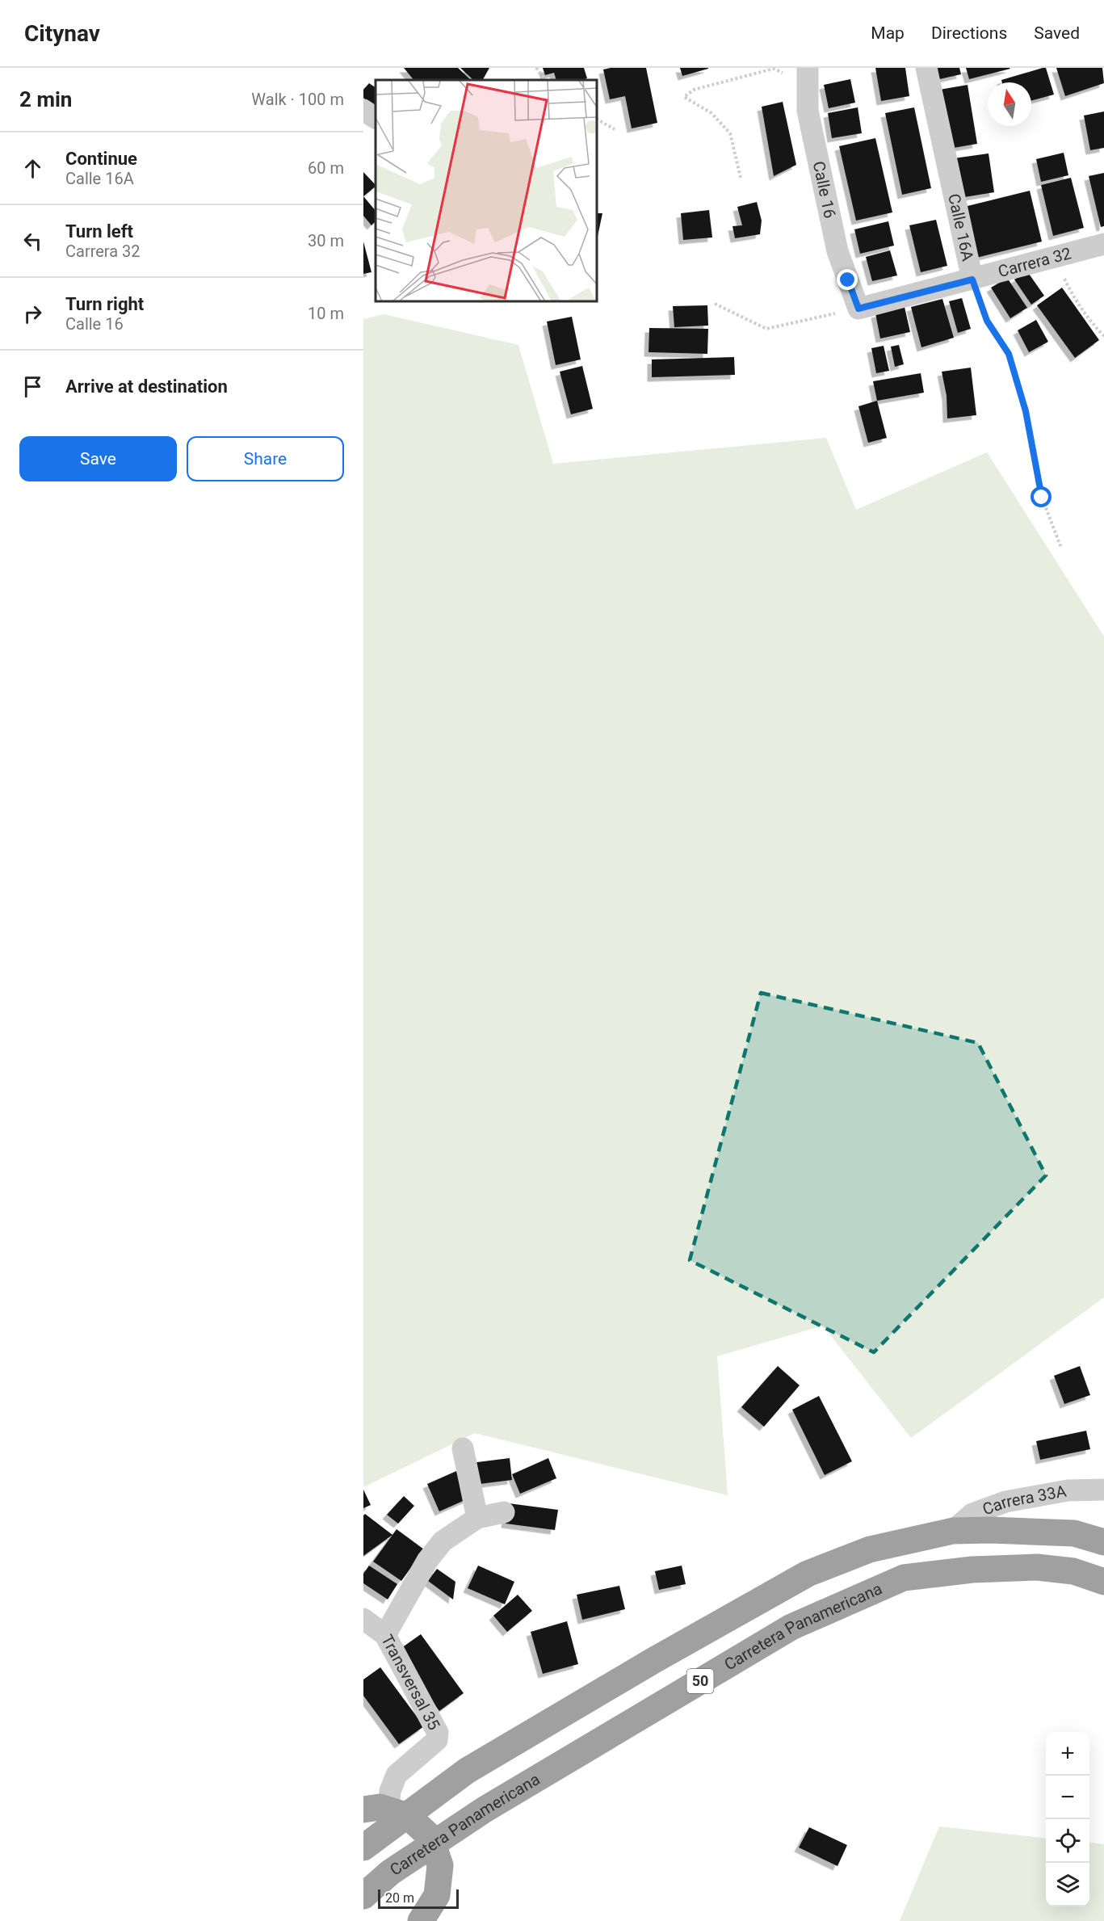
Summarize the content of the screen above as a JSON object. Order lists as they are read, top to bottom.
{
  "streets": {
    "highway": ["Carretera Panamericana", "50"],
    "street": [
      "Calle 16",
      "Calle 16A",
      "Carrera 32",
      "Carrera 33A",
      "Transversal 35"
    ]
  },
  "crossings": [
    ["Calle 16", "Carrera 32"],
    ["Calle 16A", "Carrera 32"],
    ["Carrera 33A", "50"],
    ["50", "Transversal 35"]
  ],
  "scale_bar": "20 m",
  "north": "top",
  "page": {
    "header": "Citynav",
    "nav": ["Map", "Directions", "Saved"],
    "heading": ["2 min", "Walk · 100 m"],
    "list": [
      ["Continue", "Calle 16A", "60 m"],
      ["Turn left", "Carrera 32", "30 m"],
      ["Turn right", "Calle 16", "10 m"],
      "Arrive at destination"
    ],
    "buttons": ["Save", "Share"],
    "map_buttons": ["+", "−"],
    "scale": "20 m"
  }
}
